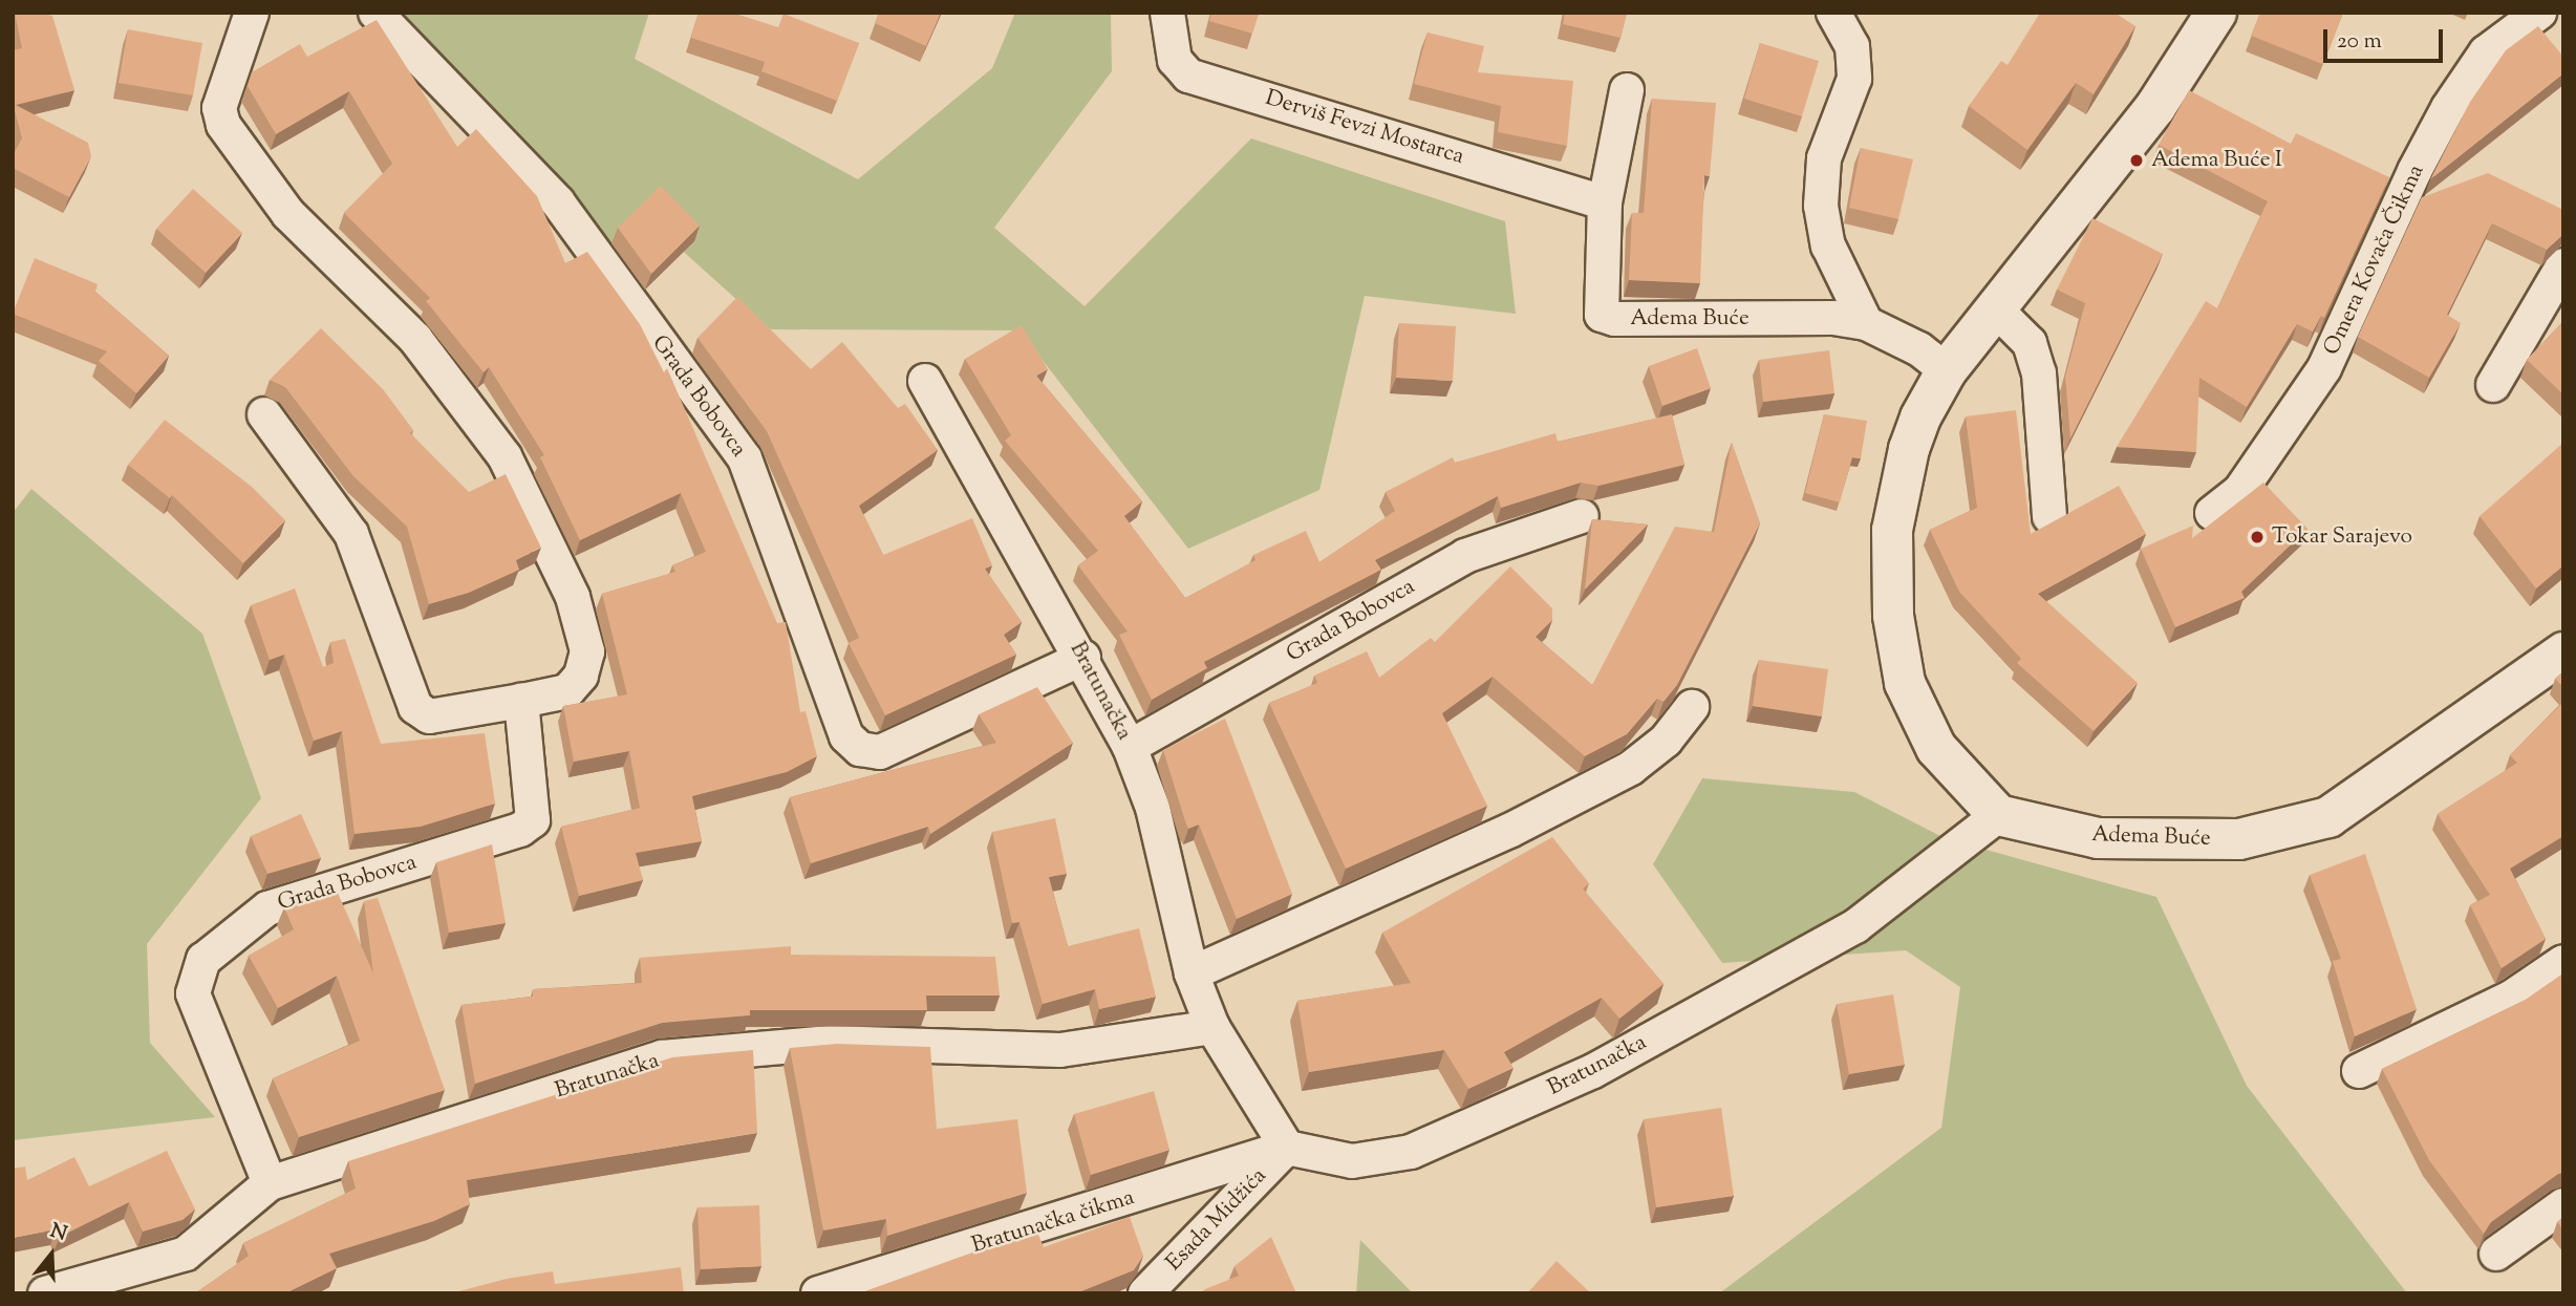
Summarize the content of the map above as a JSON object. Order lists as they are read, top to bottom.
{
  "streets": {
    "street": [
      "Derviš Fevzi Mostarca",
      "Omera Kovača Čikma",
      "Adema Buće",
      "Grada Bobovca",
      "Bratunačka",
      "Esada Midžića",
      "Bratunačka čikma"
    ]
  },
  "crossings": [
    ["Derviš Fevzi Mostarca", "Adema Buće"],
    ["Adema Buće", "Bratunačka"],
    ["Grada Bobovca", "Bratunačka"],
    ["Bratunačka", "Esada Midžića"],
    ["Bratunačka", "Bratunačka čikma"],
    ["Esada Midžića", "Bratunačka čikma"]
  ],
  "places": ["Adema Buće I", "Tokar Sarajevo"],
  "scale_bar": "20 m",
  "north": "top"
}
